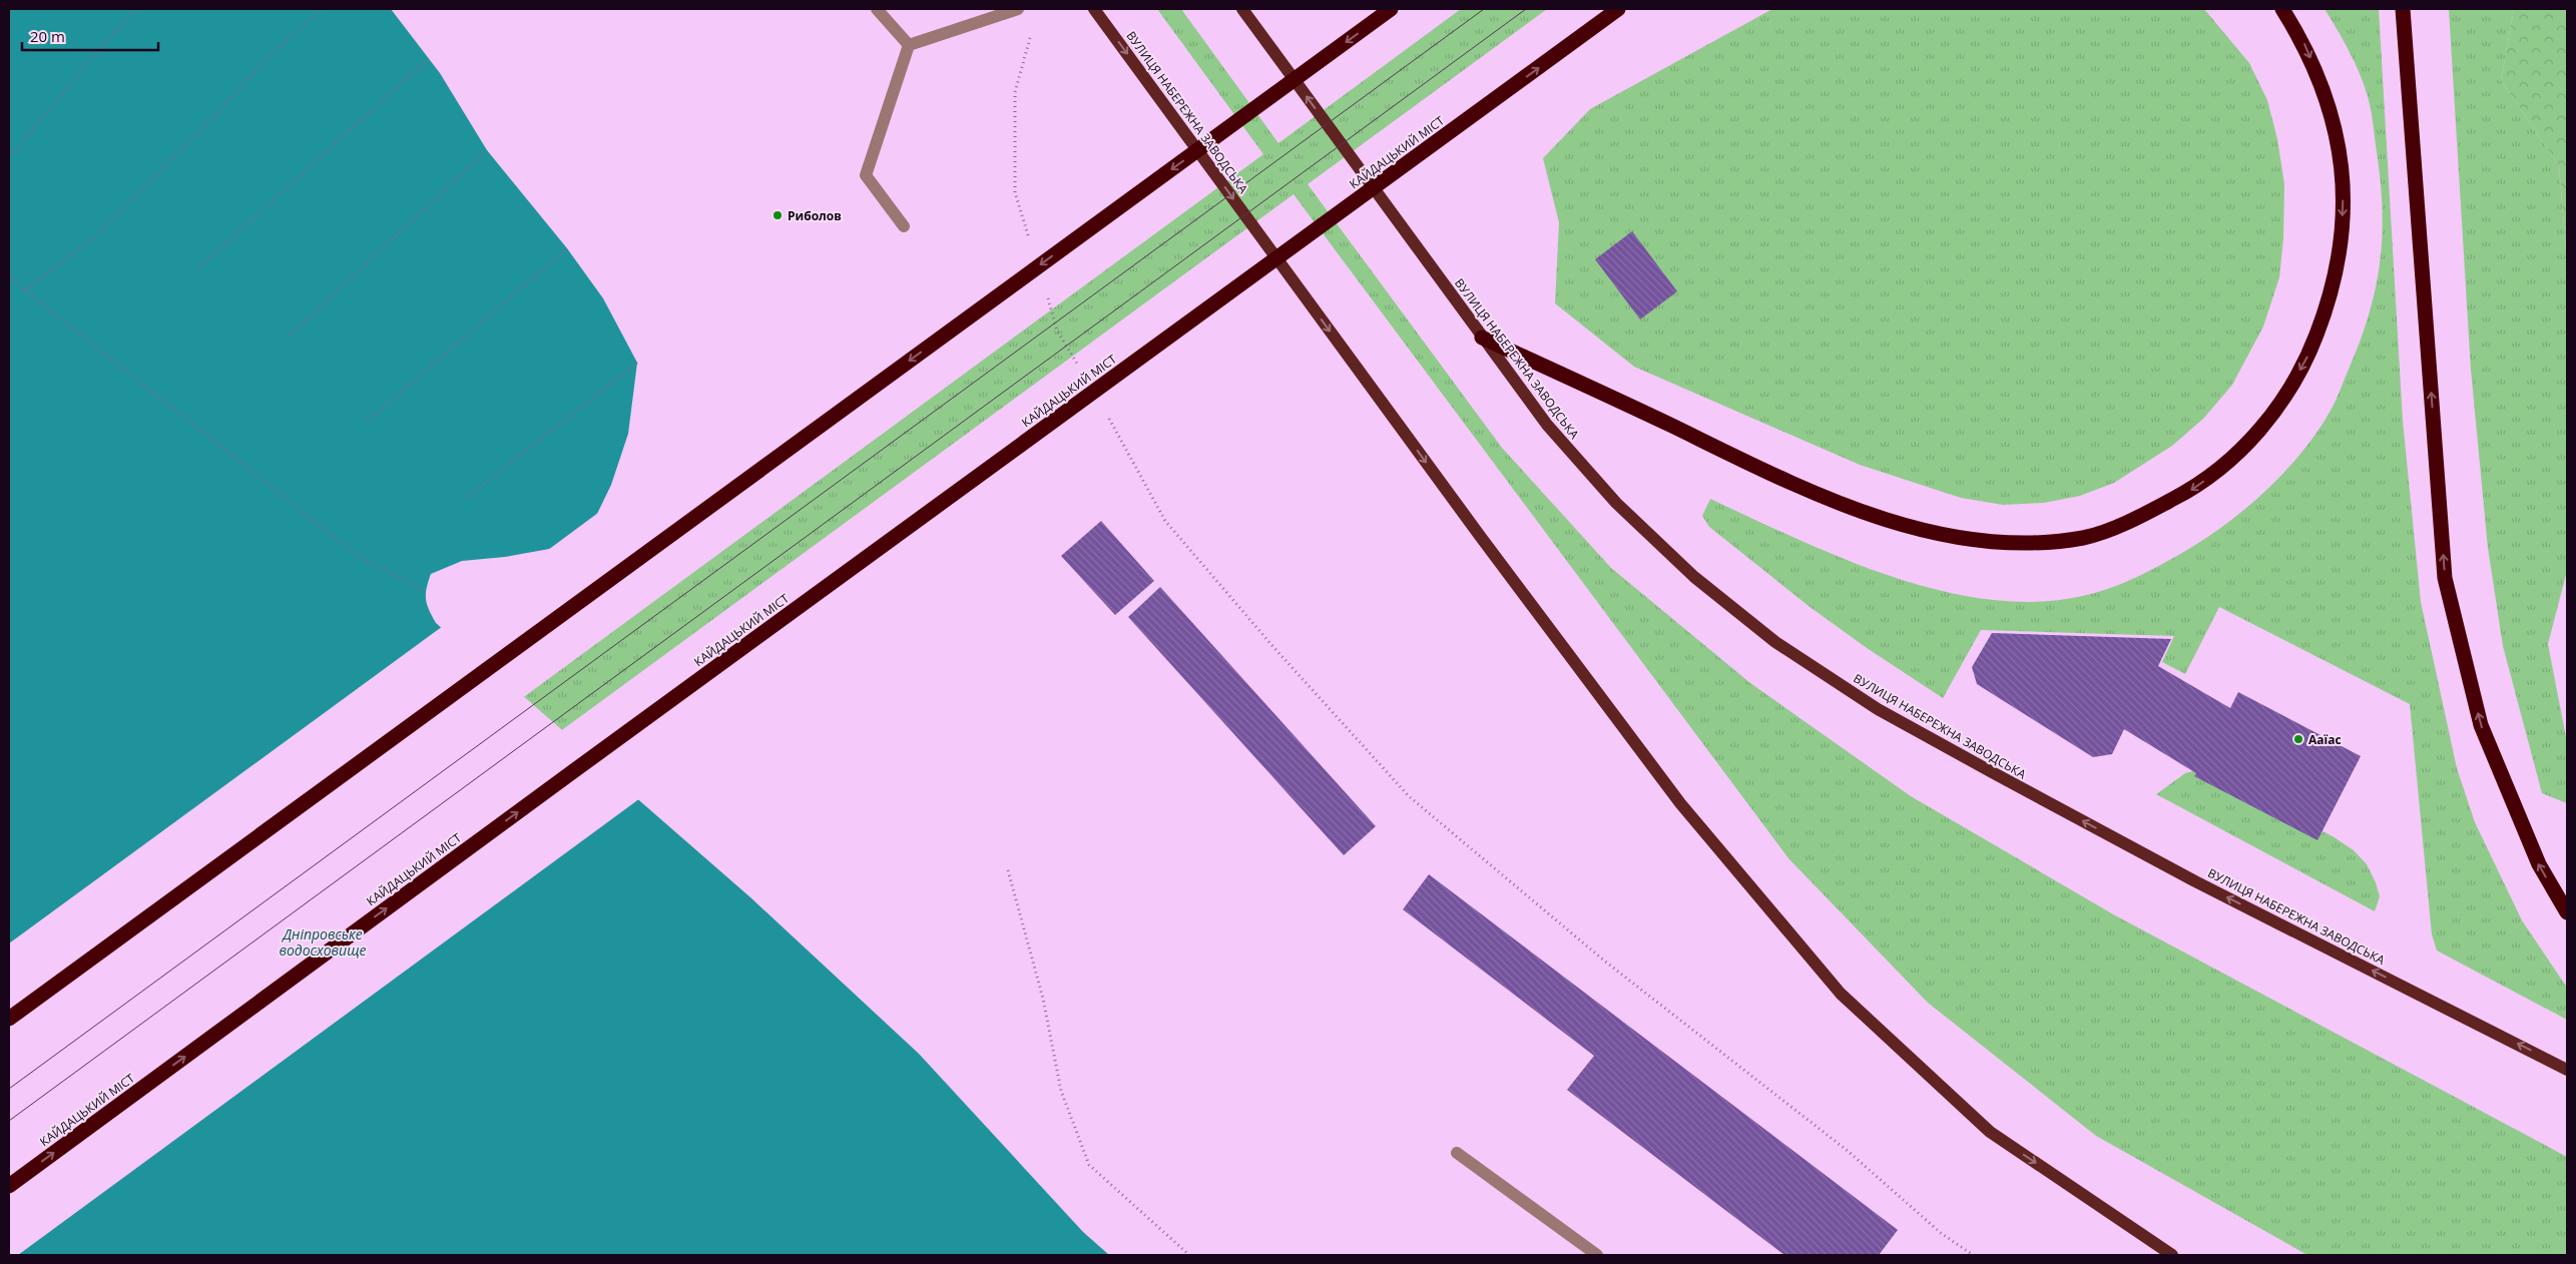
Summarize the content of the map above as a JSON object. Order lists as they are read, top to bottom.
{
  "streets": {
    "highway": ["КАЙДАЦЬКИЙ МІСТ"],
    "main road": ["ВУЛИЦЯ НАБЕРЕЖНА ЗАВОДСЬКА"]
  },
  "water": ["Дніпровське водосховище"],
  "places": ["Риболов", "Ааїас"],
  "scale_bar": "20 m"
}
